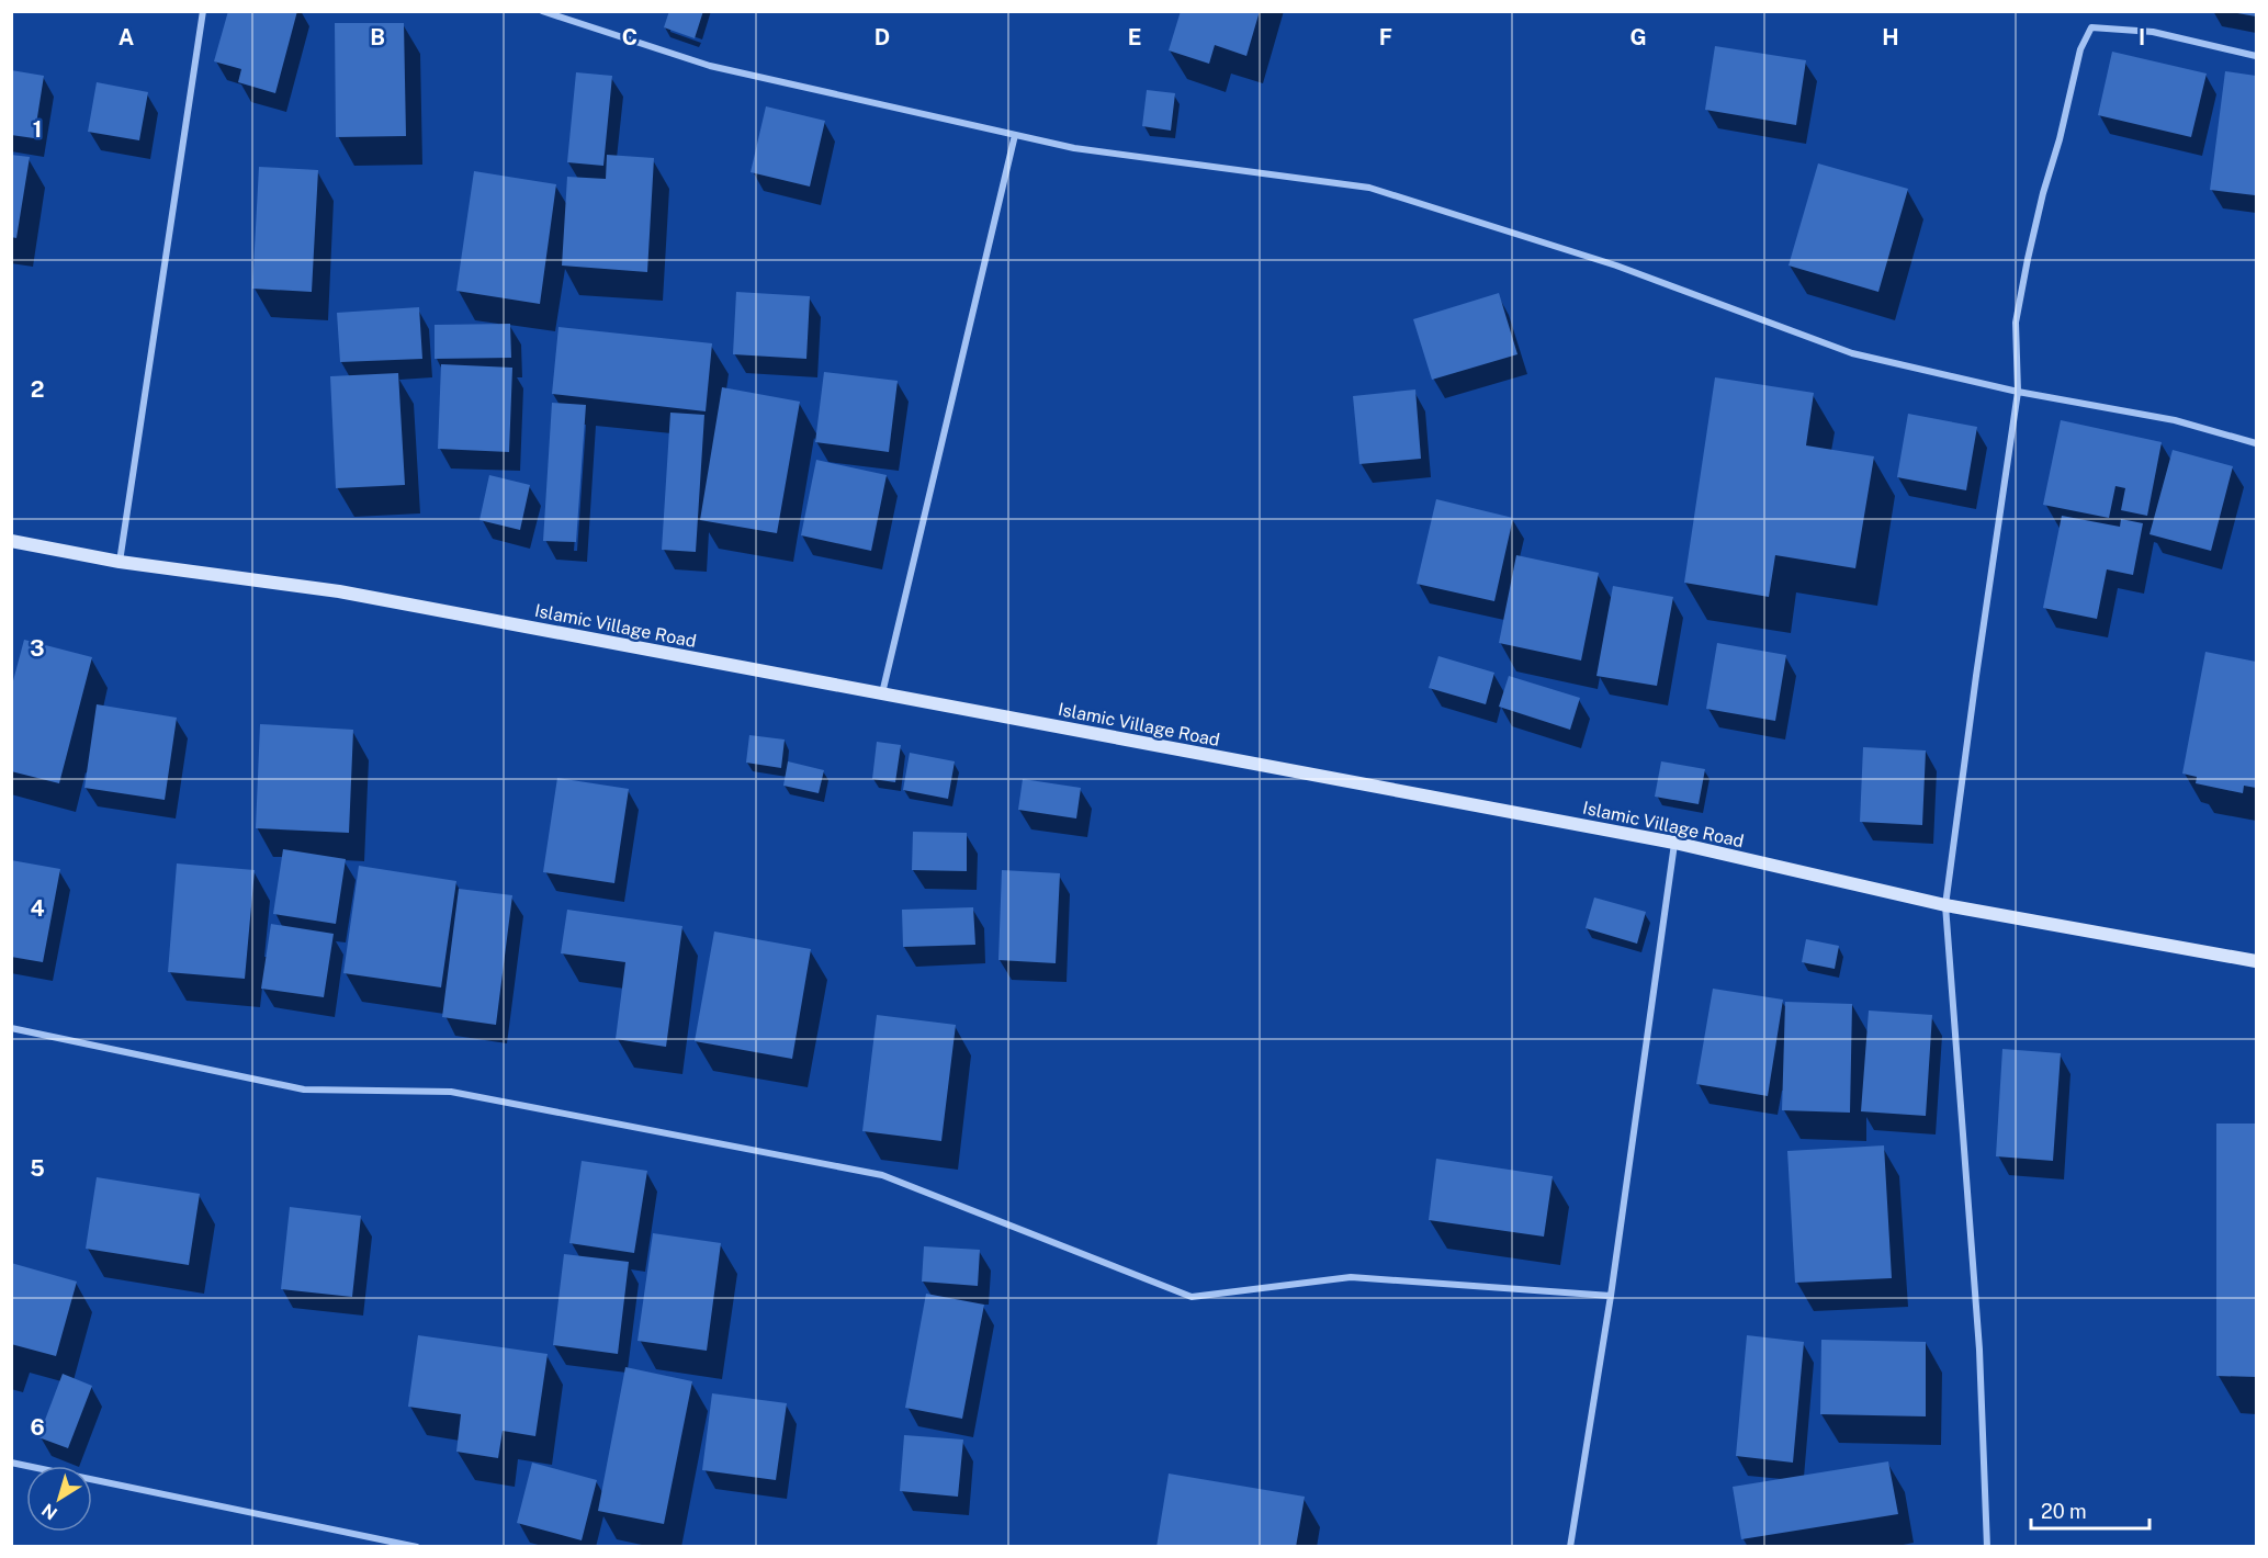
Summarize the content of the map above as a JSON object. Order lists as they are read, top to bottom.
{
  "streets": {
    "street": ["Islamic Village Road"]
  },
  "scale_bar": "20 m",
  "north": "bottom left",
  "grid": {
    "columns": [
      "A",
      "B",
      "C",
      "D",
      "E",
      "F",
      "G",
      "H",
      "I"
    ],
    "rows": [
      "1",
      "2",
      "3",
      "4",
      "5",
      "6"
    ]
  }
}
